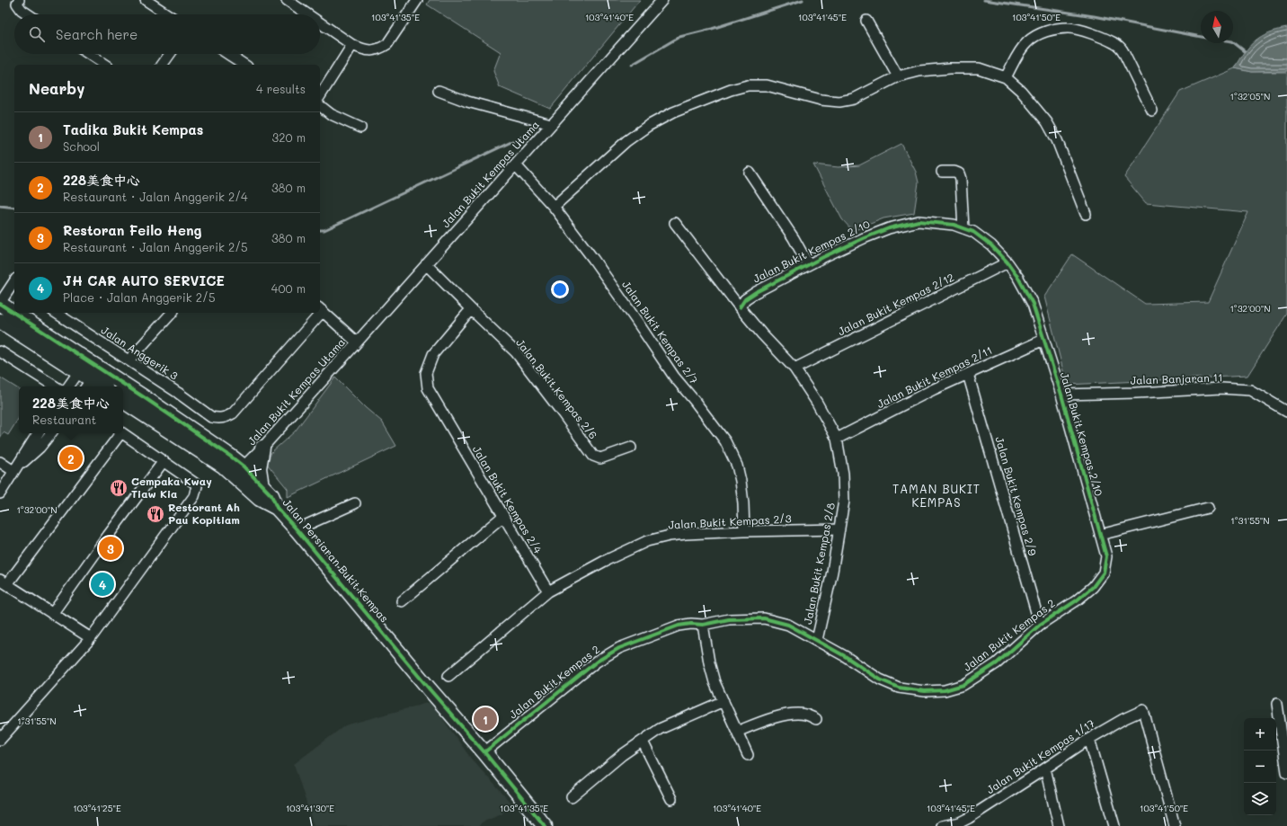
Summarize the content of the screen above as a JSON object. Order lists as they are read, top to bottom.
{
  "streets": {
    "street": [
      "Jalan Bukit Kempas Utama",
      "Jalan Bukit Kempas 2/10",
      "Jalan Bukit Kempas 2/12",
      "Jalan Bukit Kempas 2/7",
      "Jalan Anggerik 3",
      "Jalan Bukit Kempas 2/11",
      "Jalan Banjaran 11",
      "Jalan Bukit Kempas 2/6",
      "Jalan Bukit Kempas 2/9",
      "Jalan Bukit Kempas 2/4",
      "Jalan Bukit Kempas 2/3",
      "Jalan Persiaran Bukit Kempas",
      "Jalan Bukit Kempas 2/8",
      "Jalan Bukit Kempas 2",
      "Jalan Bukit Kempas 1/17"
    ]
  },
  "crossings": [
    ["Jalan Bukit Kempas Utama", "Jalan Bukit Kempas 2/7"],
    ["Jalan Bukit Kempas Utama", "Jalan Bukit Kempas 2/6"],
    ["Jalan Bukit Kempas Utama", "Jalan Persiaran Bukit Kempas"],
    ["Jalan Bukit Kempas 2/10", "Jalan Bukit Kempas 2/12"],
    ["Jalan Bukit Kempas 2/10", "Jalan Bukit Kempas 2/11"],
    ["Jalan Bukit Kempas 2/10", "Jalan Banjaran 11"],
    ["Jalan Bukit Kempas 2/10", "Jalan Bukit Kempas 2/8"],
    ["Jalan Bukit Kempas 2/10", "Jalan Bukit Kempas 2"],
    ["Jalan Bukit Kempas 2/12", "Jalan Bukit Kempas 2/8"],
    ["Jalan Bukit Kempas 2/7", "Jalan Bukit Kempas 2/3"],
    ["Jalan Bukit Kempas 2/11", "Jalan Bukit Kempas 2/9"],
    ["Jalan Bukit Kempas 2/11", "Jalan Bukit Kempas 2/8"],
    ["Jalan Bukit Kempas 2/6", "Jalan Bukit Kempas 2/4"],
    ["Jalan Bukit Kempas 2/9", "Jalan Bukit Kempas 2"],
    ["Jalan Bukit Kempas 2/4", "Jalan Bukit Kempas 2/3"],
    ["Jalan Bukit Kempas 2/3", "Jalan Bukit Kempas 2/8"],
    ["Jalan Persiaran Bukit Kempas", "Jalan Bukit Kempas 2"],
    ["Jalan Bukit Kempas 2/8", "Jalan Bukit Kempas 2"]
  ],
  "districts": ["TAMAN BUKIT KEMPAS"],
  "places": {
    "restaurant": ["Cempaka Kway Tiaw Kia", "Restorant Ah Pau Kopitiam"]
  },
  "north": "top",
  "page": {
    "search": "Search here",
    "heading": ["Nearby", "4 results"],
    "list": [
      {
        "mark": "1",
        "name": "Tadika Bukit Kempas",
        "note": "School",
        "value": "320 m"
      },
      {
        "mark": "2",
        "name": "228美食中心",
        "note": "Restaurant · Jalan Anggerik 2/4",
        "value": "380 m"
      },
      {
        "mark": "3",
        "name": "Restoran Feilo Heng",
        "note": "Restaurant · Jalan Anggerik 2/5",
        "value": "380 m"
      },
      {
        "mark": "4",
        "name": "JH CAR AUTO SERVICE",
        "note": "Place · Jalan Anggerik 2/5",
        "value": "400 m"
      }
    ],
    "popup": ["228美食中心", "Restaurant"],
    "pins": [
      "2",
      "3",
      "4",
      "1"
    ],
    "map_buttons": ["+", "−"]
  },
  "coordinates": [
    "103°41'35\"E",
    "103°41'40\"E",
    "103°41'45\"E",
    "103°41'50\"E",
    "1°32'05\"N",
    "1°32'00\"N",
    "1°31'55\"N",
    "103°41'25\"E",
    "103°41'30\"E"
  ]
}
